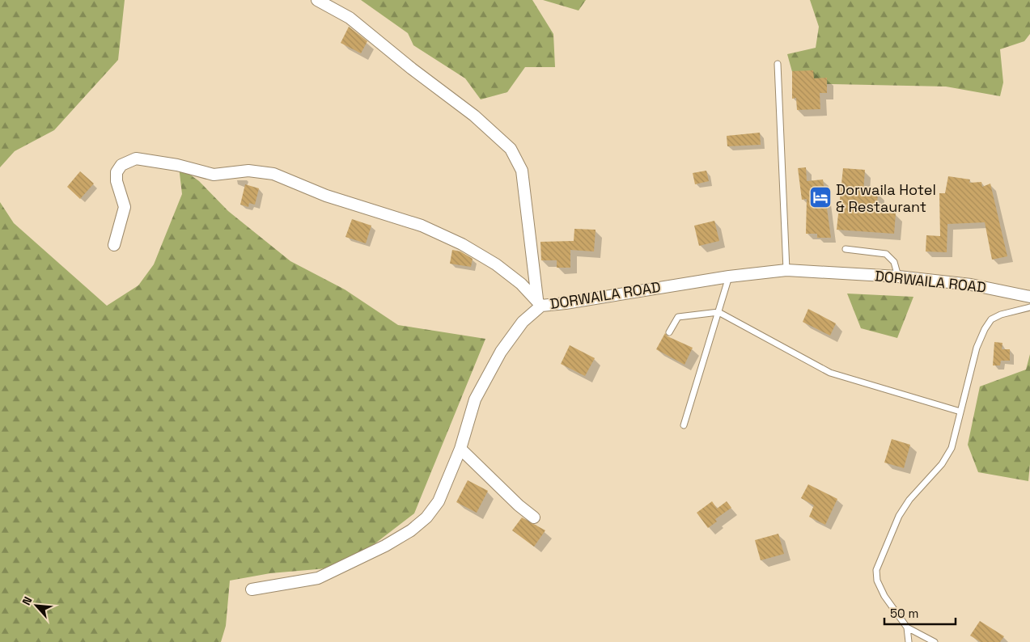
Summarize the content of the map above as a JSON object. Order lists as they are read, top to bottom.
{
  "streets": {
    "street": ["DORWAILA ROAD"]
  },
  "places": {
    "hotel": ["Dorwaila Hotel & Restaurant"]
  },
  "scale_bar": "50 m",
  "north": "top left"
}
